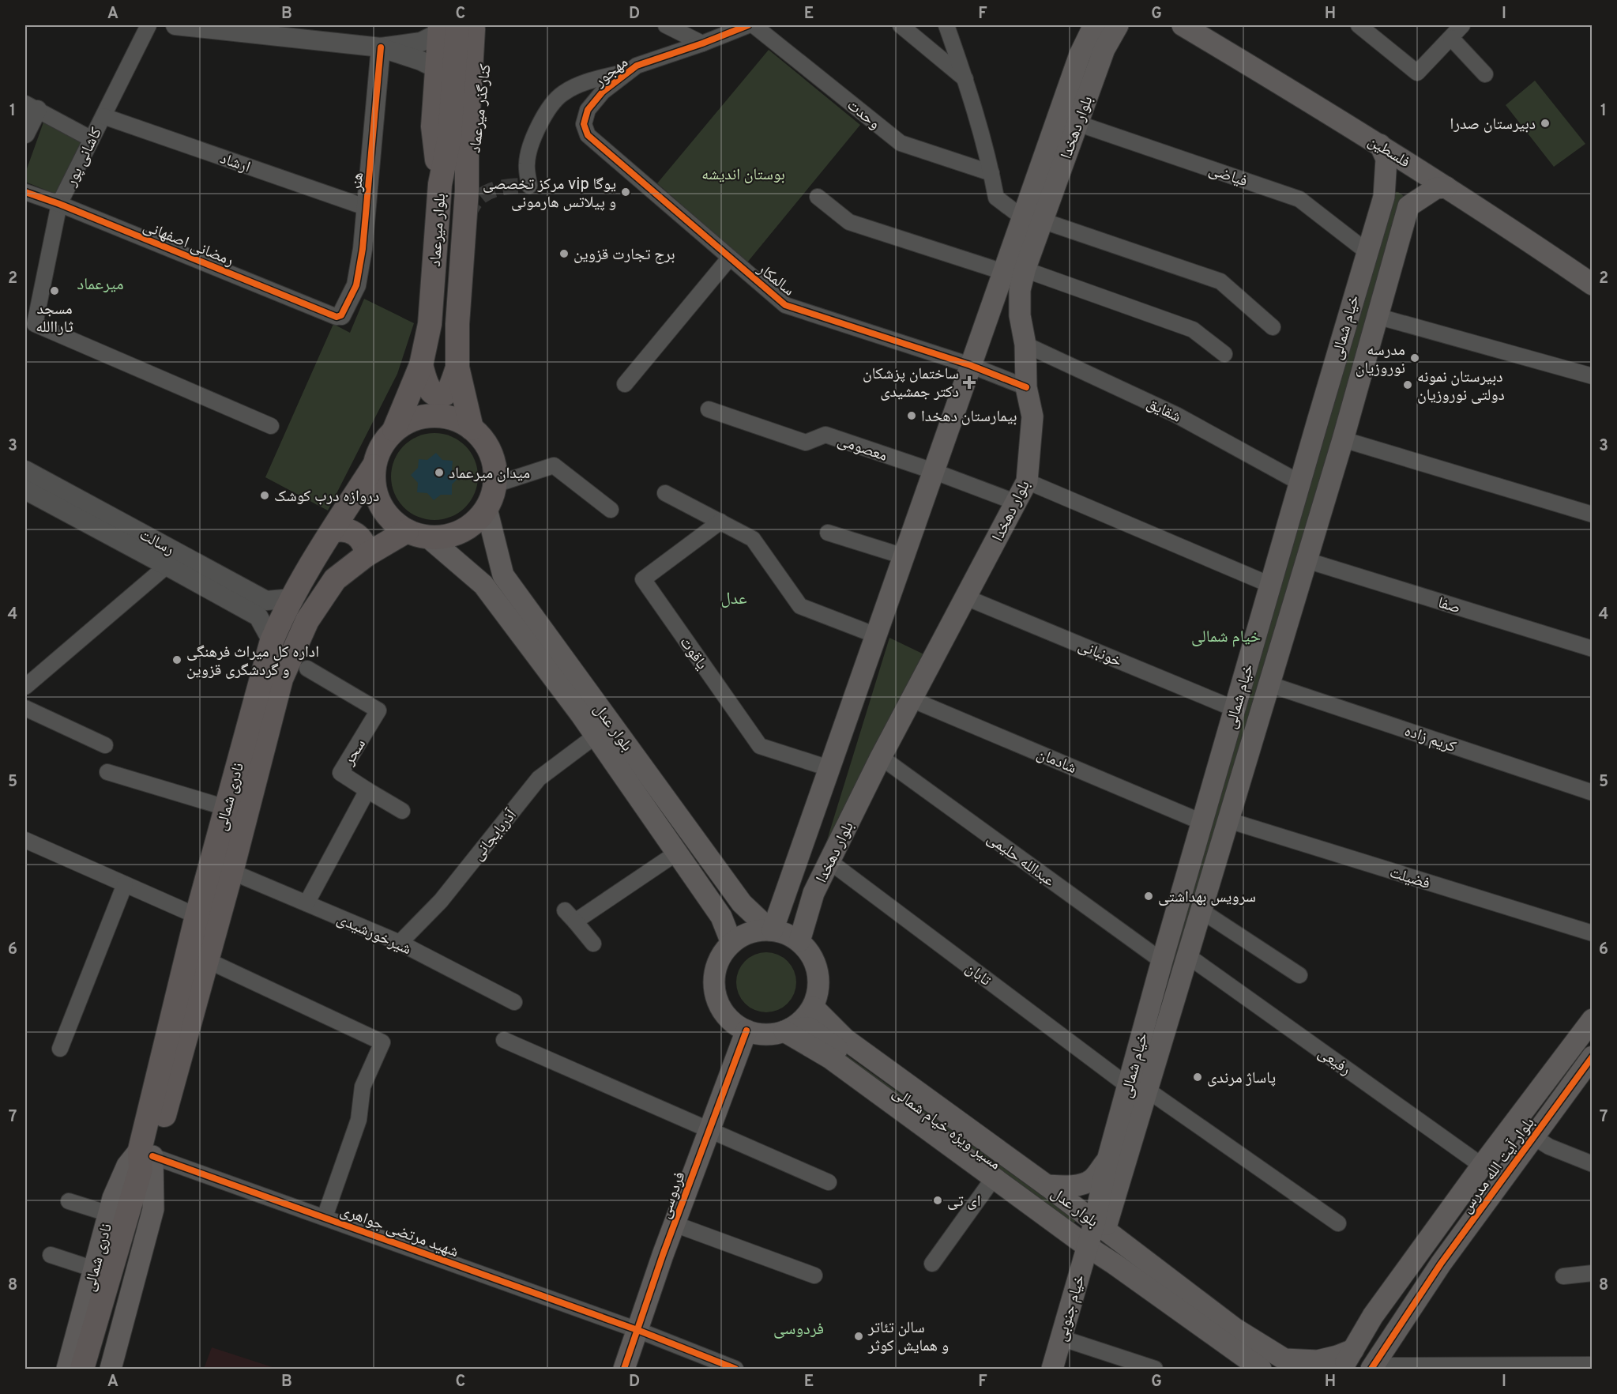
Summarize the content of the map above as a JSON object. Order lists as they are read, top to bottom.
{
  "streets": {
    "main road": [
      "کنارگذر میرعماد",
      "بلوار دهخدا",
      "فلسطین",
      "بلوار میرعماد",
      "خیام شمالی",
      "بلوار عدل",
      "نادری شمالی",
      "مسیر ویژه خیام شمالی",
      "بلوار آیت الله مدرس",
      "فردوسی",
      "خیام جنوبی"
    ],
    "street": [
      "مهجور",
      "وحدت",
      "کاشانی پور",
      "ارشاد",
      "فیاضی",
      "هنر",
      "رمضانی اصفهانی",
      "سالمکار",
      "شقایق",
      "معصومی",
      "رسالت",
      "صفا",
      "یاقوت",
      "خونبانی",
      "کریم زاده",
      "سحر",
      "شادمان",
      "آذربایجانی",
      "عبدالله حلیمی",
      "فضیلت",
      "شیرخورشیدی",
      "تابان",
      "رفیعی",
      "شهید مرتضی جواهری"
    ]
  },
  "crossings": [
    ["مهجور", "سالمکار"],
    ["کنارگذر میرعماد", "بلوار میرعماد"],
    ["بلوار دهخدا", "فیاضی"],
    ["بلوار دهخدا", "سالمکار"],
    ["بلوار دهخدا", "شقایق"],
    ["بلوار دهخدا", "معصومی"],
    ["بلوار دهخدا", "یاقوت"],
    ["بلوار دهخدا", "خونبانی"],
    ["بلوار دهخدا", "بلوار عدل"],
    ["بلوار دهخدا", "شادمان"],
    ["بلوار دهخدا", "عبدالله حلیمی"],
    ["بلوار دهخدا", "تابان"],
    ["بلوار دهخدا", "مسیر ویژه خیام شمالی"],
    ["بلوار دهخدا", "فردوسی"],
    ["فلسطین", "خیام شمالی"],
    ["کاشانی پور", "ارشاد"],
    ["کاشانی پور", "رمضانی اصفهانی"],
    ["ارشاد", "هنر"],
    ["فیاضی", "خیام شمالی"],
    ["هنر", "رمضانی اصفهانی"],
    ["بلوار میرعماد", "بلوار عدل"],
    ["بلوار میرعماد", "نادری شمالی"],
    ["خیام شمالی", "شقایق"],
    ["خیام شمالی", "صفا"],
    ["خیام شمالی", "خونبانی"],
    ["خیام شمالی", "بلوار عدل"],
    ["خیام شمالی", "کریم زاده"],
    ["خیام شمالی", "شادمان"],
    ["خیام شمالی", "عبدالله حلیمی"],
    ["خیام شمالی", "فضیلت"],
    ["خیام شمالی", "تابان"],
    ["خیام شمالی", "رفیعی"],
    ["خیام شمالی", "مسیر ویژه خیام شمالی"],
    ["خیام شمالی", "خیام جنوبی"],
    ["رسالت", "نادری شمالی"],
    ["بلوار عدل", "نادری شمالی"],
    ["بلوار عدل", "آذربایجانی"],
    ["بلوار عدل", "مسیر ویژه خیام شمالی"],
    ["بلوار عدل", "بلوار آیت الله مدرس"],
    ["بلوار عدل", "فردوسی"],
    ["بلوار عدل", "خیام جنوبی"],
    ["نادری شمالی", "شیرخورشیدی"],
    ["نادری شمالی", "شهید مرتضی جواهری"],
    ["آذربایجانی", "شیرخورشیدی"],
    ["رفیعی", "بلوار آیت الله مدرس"],
    ["مسیر ویژه خیام شمالی", "فردوسی"],
    ["مسیر ویژه خیام شمالی", "خیام جنوبی"],
    ["فردوسی", "شهید مرتضی جواهری"]
  ],
  "districts": [
    "میرعماد",
    "عدل",
    "خیام شمالی",
    "فردوسی"
  ],
  "parks": ["بوستان اندیشه"],
  "places": {
    "other": [
      "دبیرستان صدرا",
      "مرکز تخصصی vip یوگا و پیلاتس هارمونی",
      "برج تجارت قزوین",
      "مسجد ثاراالله",
      "مدرسه نوروزیان",
      "دبیرستان نمونه دولتی نوروزیان",
      "بیمارستان دهخدا",
      "میدان میرعماد",
      "دروازه درب کوشک",
      "اداره کل میراث فرهنگی و گردشگری قزوین",
      "سرویس بهداشتی",
      "پاساژ مرندی",
      "ای تی",
      "سالن تئاتر و همایش کوثر"
    ],
    "health": ["ساختمان پزشکان دکتر جمشیدی"]
  },
  "grid": {
    "columns": [
      "A",
      "B",
      "C",
      "D",
      "E",
      "F",
      "G",
      "H",
      "I"
    ],
    "rows": [
      "1",
      "2",
      "3",
      "4",
      "5",
      "6",
      "7",
      "8"
    ]
  }
}
